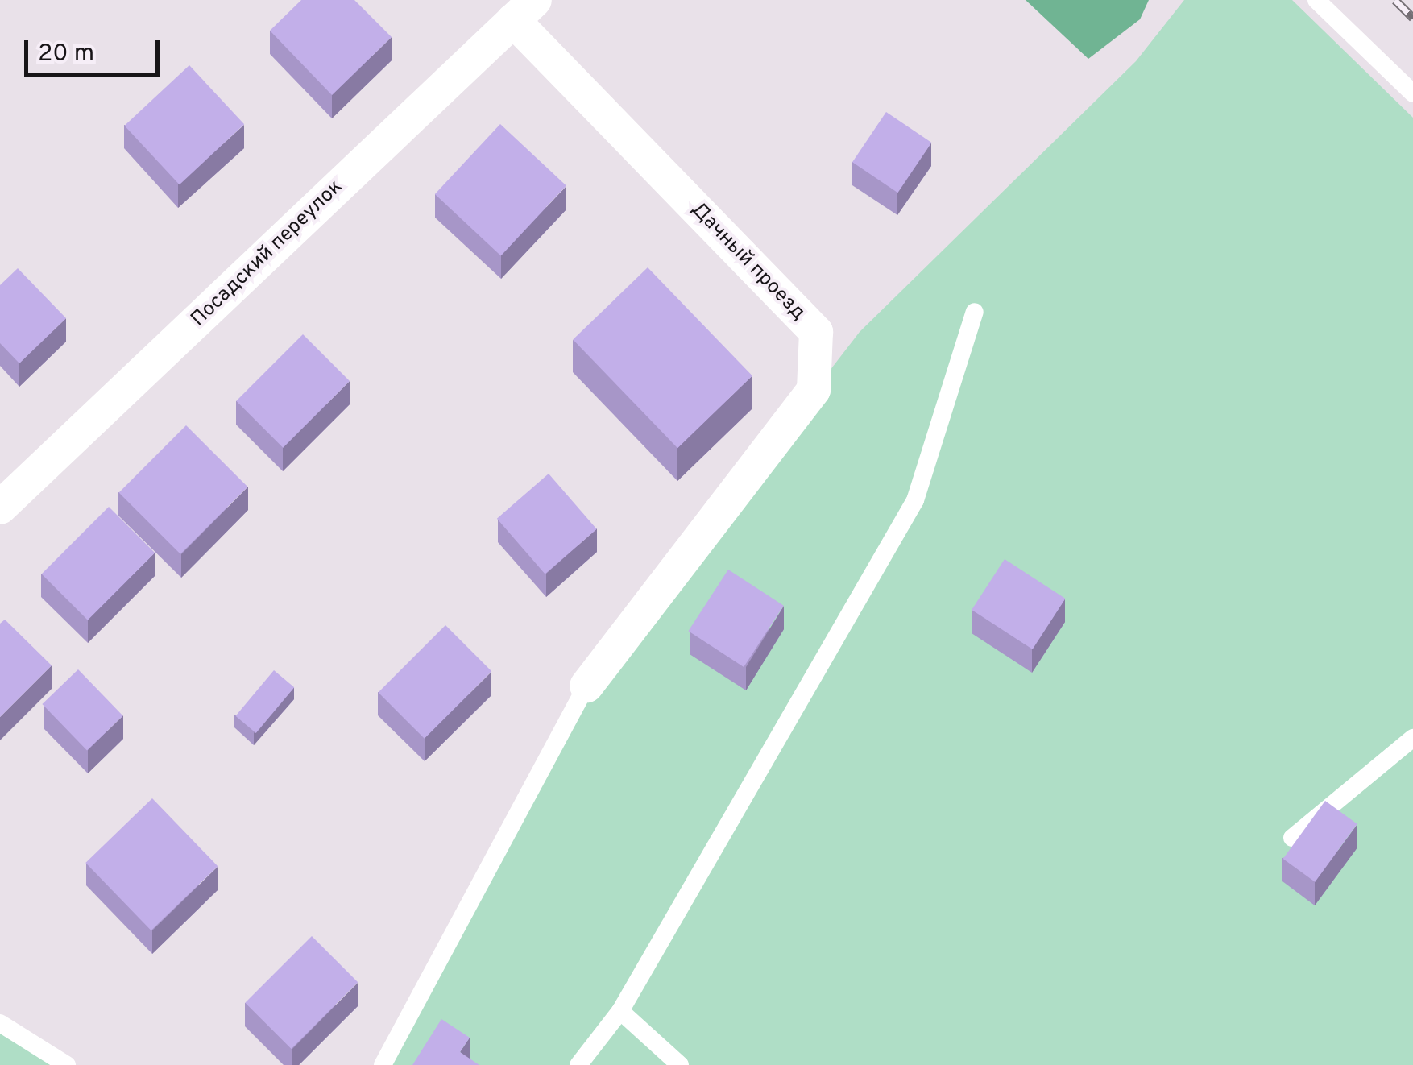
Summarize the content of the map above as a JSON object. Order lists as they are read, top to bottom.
{
  "streets": {
    "street": ["Посадский переулок", "Дачный проезд"]
  },
  "crossings": [
    ["Посадский переулок", "Дачный проезд"]
  ],
  "scale_bar": "20 m"
}
